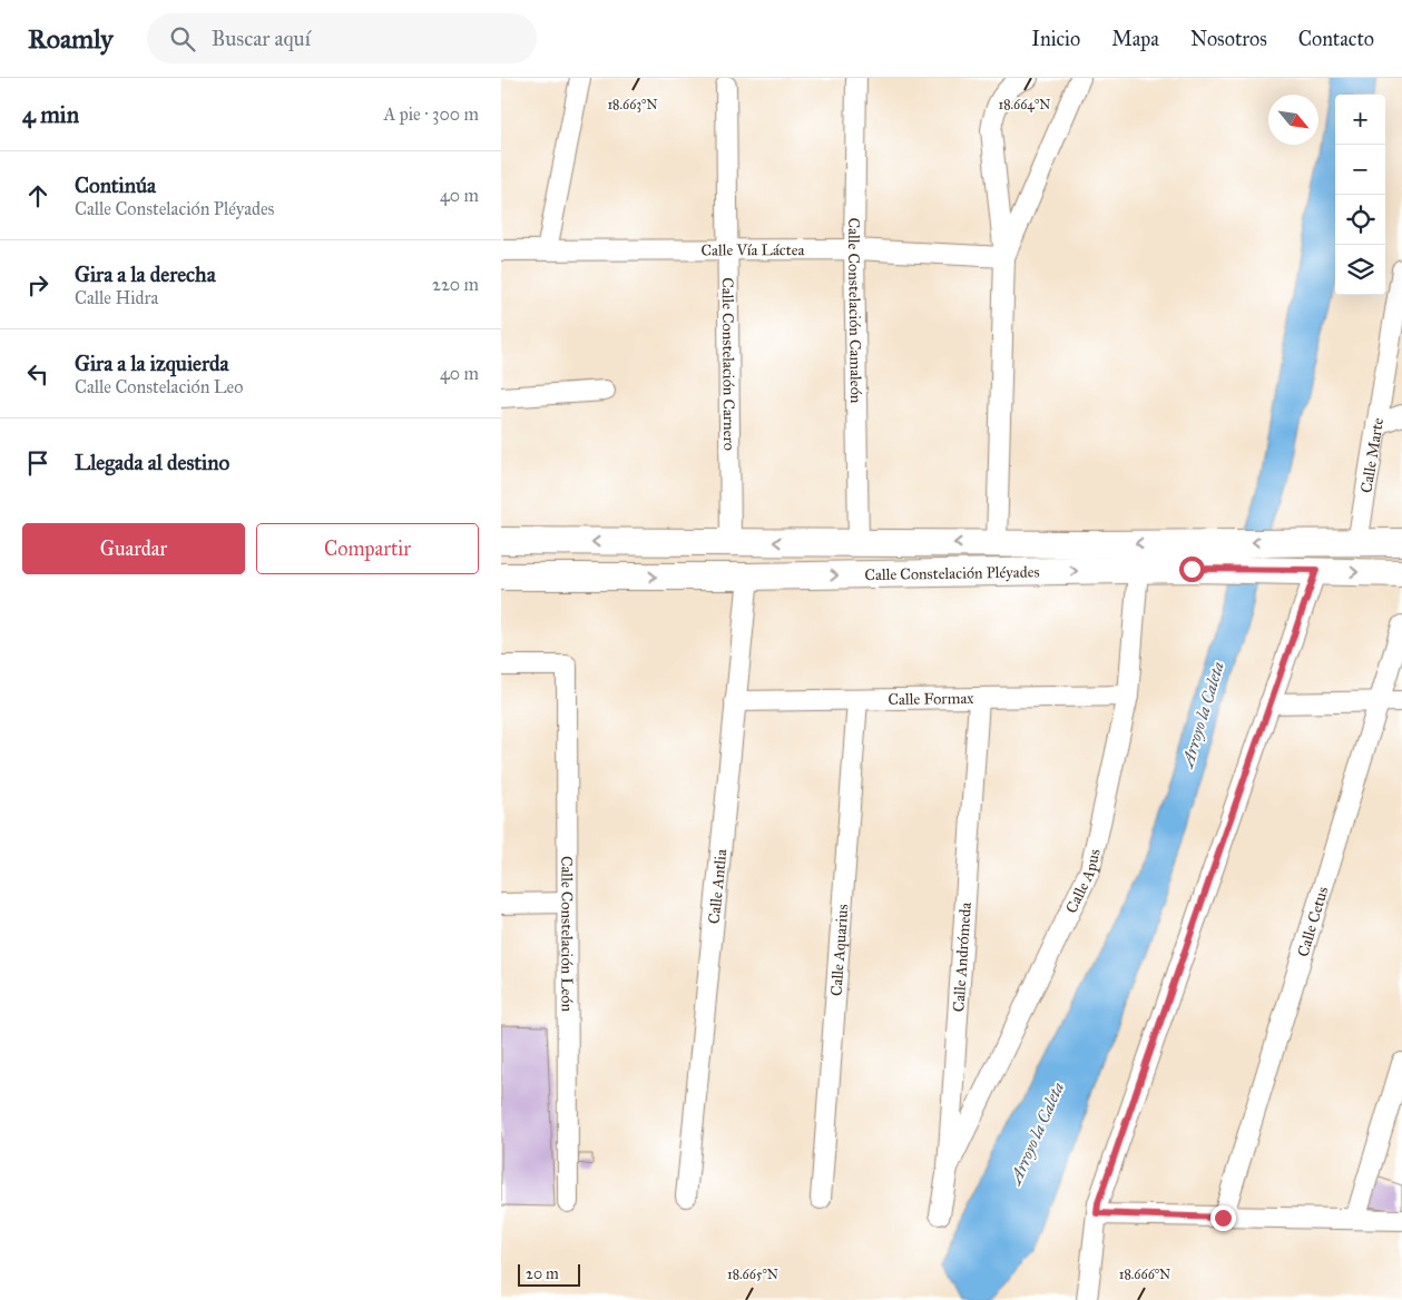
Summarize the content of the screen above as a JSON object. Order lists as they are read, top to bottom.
{
  "streets": {
    "main road": ["Calle Constelación Pléyades"],
    "street": [
      "Calle Vía Láctea",
      "Calle Constelación Camaleón",
      "Calle Constelación Carnero",
      "Calle Marte",
      "Calle Formax",
      "Calle Apus",
      "Calle Antlia",
      "Calle Cetus",
      "Calle Constelación León",
      "Calle Aquarius",
      "Calle Andrómeda"
    ]
  },
  "crossings": [
    ["Calle Vía Láctea", "Calle Constelación Camaleón"],
    ["Calle Vía Láctea", "Calle Constelación Carnero"],
    ["Calle Constelación Camaleón", "Calle Constelación Pléyades"],
    ["Calle Constelación Carnero", "Calle Constelación Pléyades"],
    ["Calle Marte", "Calle Constelación Pléyades"],
    ["Calle Constelación Pléyades", "Calle Apus"],
    ["Calle Constelación Pléyades", "Calle Antlia"],
    ["Calle Formax", "Calle Apus"],
    ["Calle Formax", "Calle Antlia"],
    ["Calle Formax", "Calle Aquarius"],
    ["Calle Formax", "Calle Andrómeda"],
    ["Calle Apus", "Calle Andrómeda"]
  ],
  "water": ["Arroyo la Caleta"],
  "scale_bar": "20 m",
  "north": "bottom right",
  "page": {
    "header": "Roamly",
    "search": "Buscar aquí",
    "nav": [
      "Inicio",
      "Mapa",
      "Nosotros",
      "Contacto"
    ],
    "heading": ["4 min", "A pie · 300 m"],
    "map_buttons": ["+", "−"],
    "list": [
      ["Continúa", "Calle Constelación Pléyades", "40 m"],
      ["Gira a la derecha", "Calle Hidra", "220 m"],
      ["Gira a la izquierda", "Calle Constelación Leo", "40 m"],
      "Llegada al destino"
    ],
    "buttons": ["Guardar", "Compartir"],
    "scale": "20 m"
  },
  "coordinates": [
    "18.663°N",
    "18.664°N",
    "18.665°N",
    "18.666°N"
  ]
}
